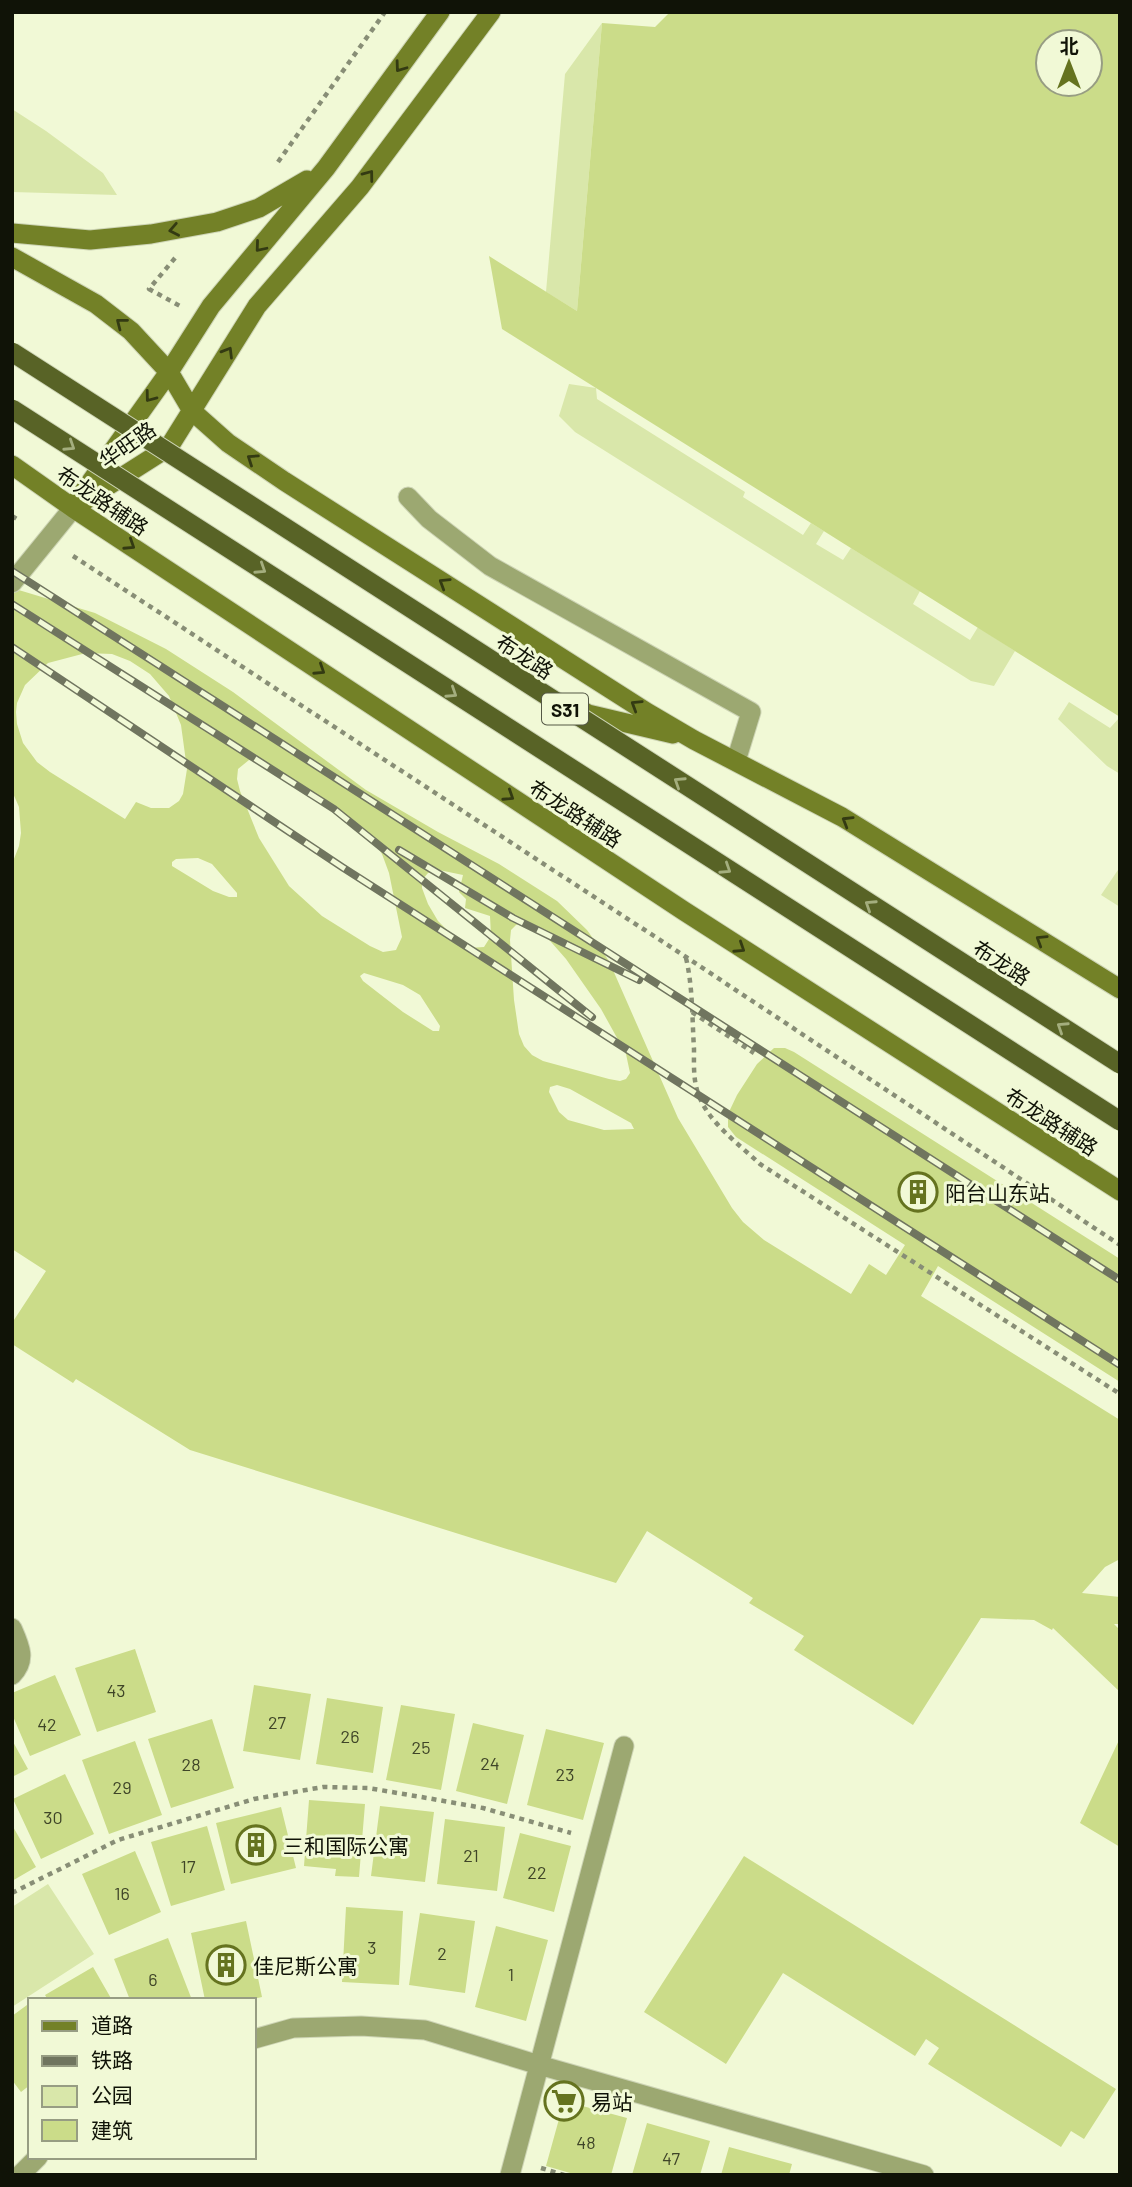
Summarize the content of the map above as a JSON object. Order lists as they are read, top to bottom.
{
  "streets": {
    "main road": [
      "华旺路",
      "布龙路辅路",
      "布龙路",
      "S31"
    ]
  },
  "crossings": [
    ["华旺路", "布龙路辅路"]
  ],
  "places": {
    "building": ["阳台山东站", "三和国际公寓", "佳尼斯公寓"],
    "supermarket": ["易站"]
  },
  "house_numbers": [
    "43",
    "27",
    "42",
    "26",
    "25",
    "24",
    "28",
    "23",
    "29",
    "30",
    "21",
    "17",
    "22",
    "16",
    "3",
    "2",
    "1",
    "6",
    "48",
    "47"
  ],
  "legend": [
    "道路",
    "铁路",
    "公园",
    "建筑"
  ],
  "north": "top"
}
